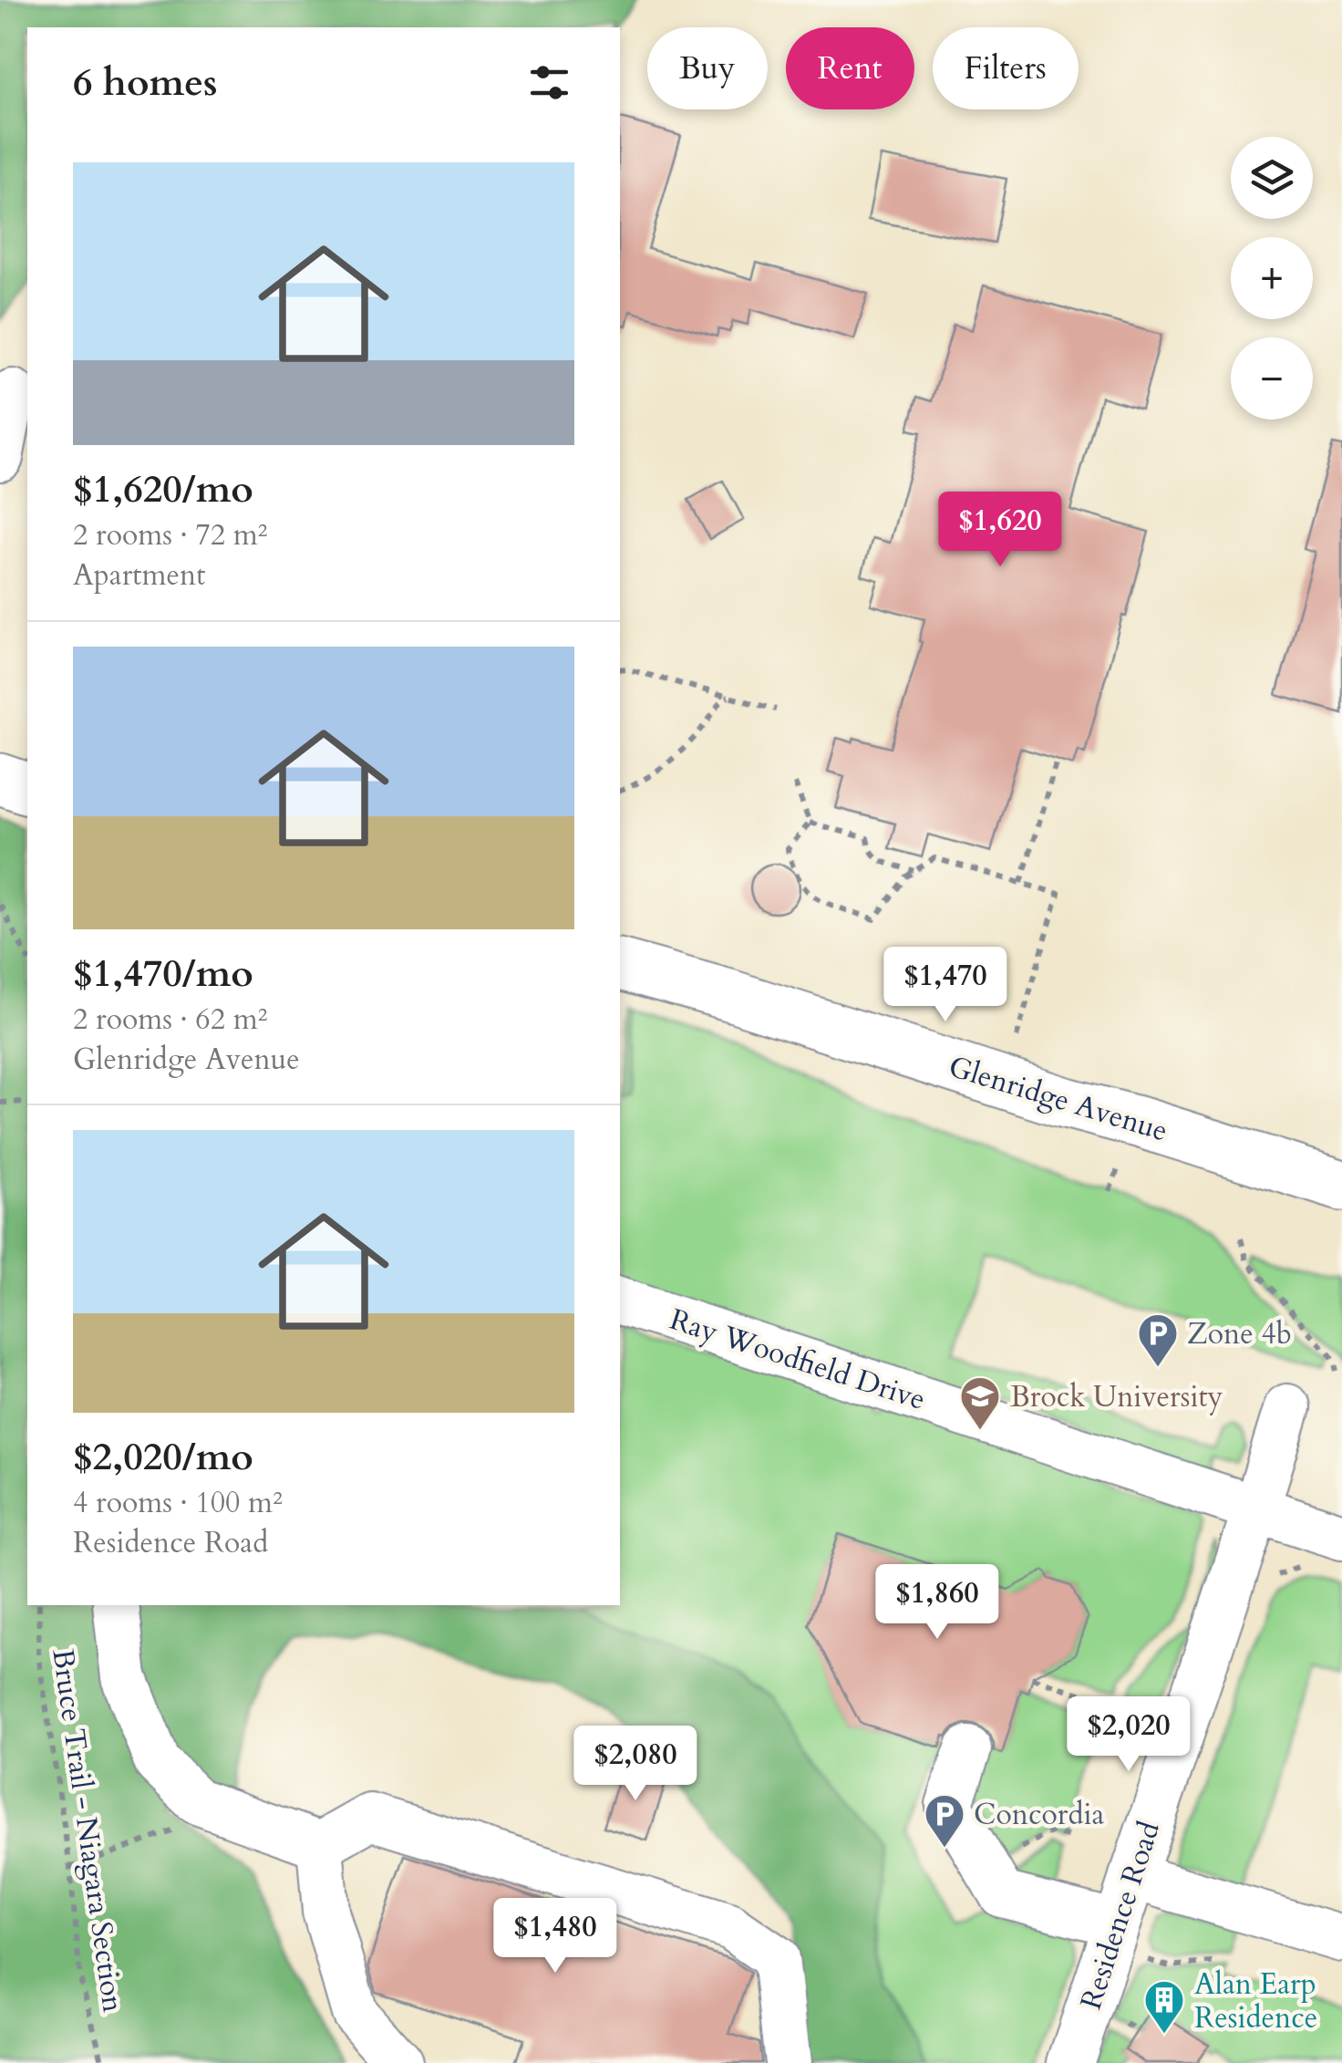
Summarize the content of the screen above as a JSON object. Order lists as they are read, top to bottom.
{
  "streets": {
    "main road": ["Glenridge Avenue"],
    "street": ["Ray Woodfield Drive", "Residence Road"],
    "path": ["Bruce Trail - Niagara Section"]
  },
  "crossings": [
    ["Ray Woodfield Drive", "Residence Road"]
  ],
  "places": {
    "parking": ["Zone 4b", "Concordia"],
    "school or university": ["Brock University"],
    "building": ["Alan Earp Residence"]
  },
  "page": {
    "chip": ["Buy", "Rent", "Filters"],
    "heading": "6 homes",
    "map_buttons": ["+", "−"],
    "list": [
      {
        "name": "$1,620/mo",
        "note": "2 rooms · 72 m² · Apartment"
      },
      {
        "name": "$1,470/mo",
        "note": "2 rooms · 62 m² · Glenridge Avenue"
      },
      {
        "name": "$2,020/mo",
        "note": "4 rooms · 100 m² · Residence Road"
      }
    ],
    "price": [
      "$1,620",
      "$1,470",
      "$1,860",
      "$2,020",
      "$2,080",
      "$1,480"
    ]
  }
}
